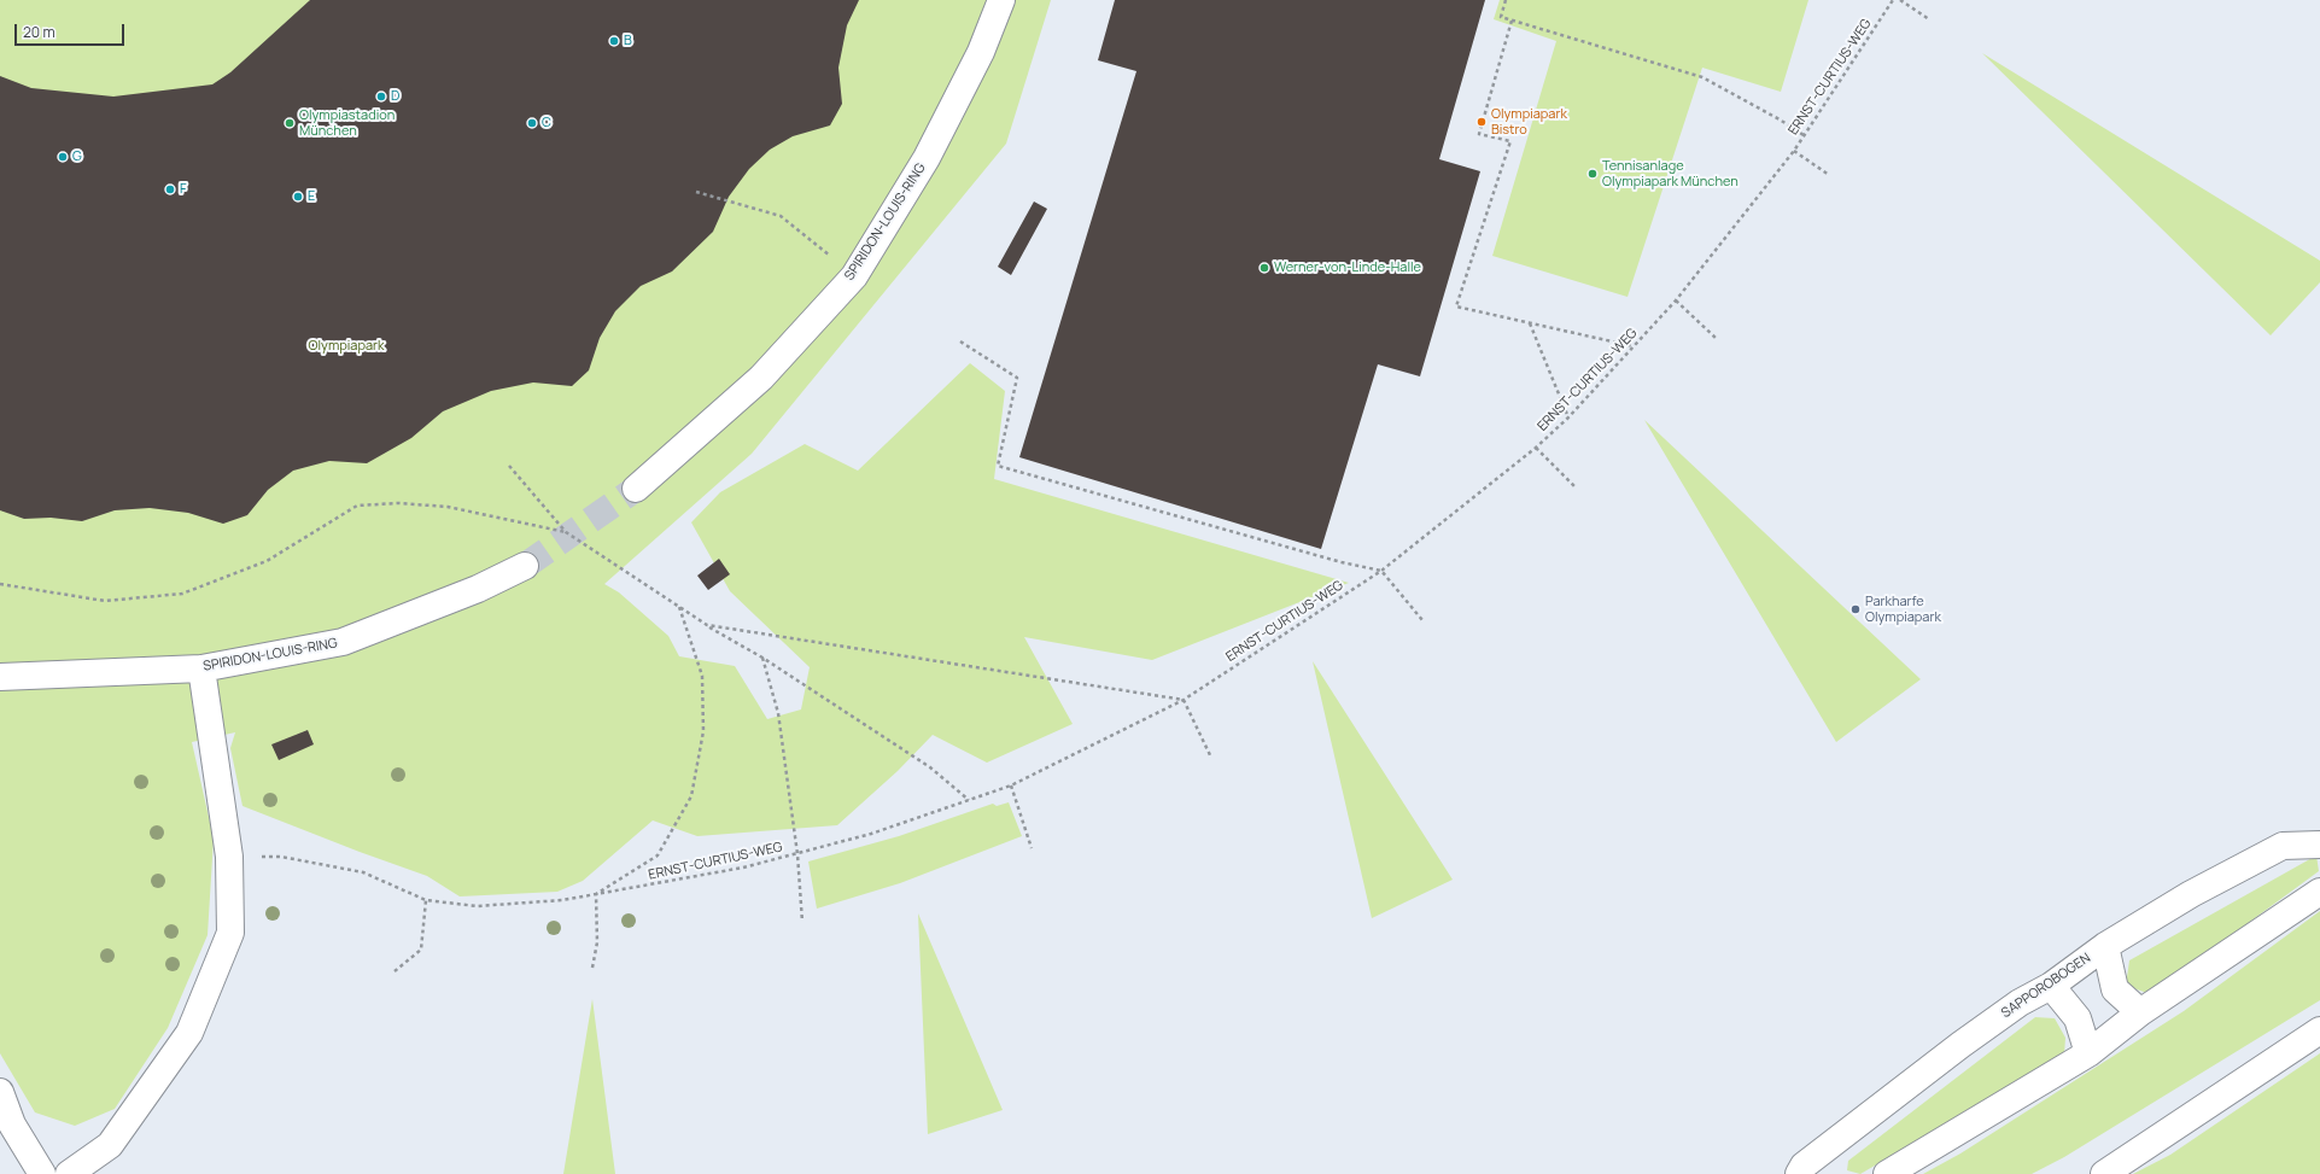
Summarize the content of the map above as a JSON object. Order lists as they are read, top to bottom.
{
  "streets": {
    "main road": ["SPIRIDON-LOUIS-RING", "SAPPOROBOGEN"],
    "path": ["ERNST-CURTIUS-WEG"]
  },
  "parks": ["Olympiapark"],
  "places": [
    "B",
    "D",
    "Olympiapark Bistro",
    "Olympiastadion München",
    "C",
    "G",
    "Tennisanlage Olympiapark München",
    "F",
    "E",
    "Werner-von-Linde-Halle",
    "Parkharfe Olympiapark"
  ],
  "scale_bar": "20 m"
}
